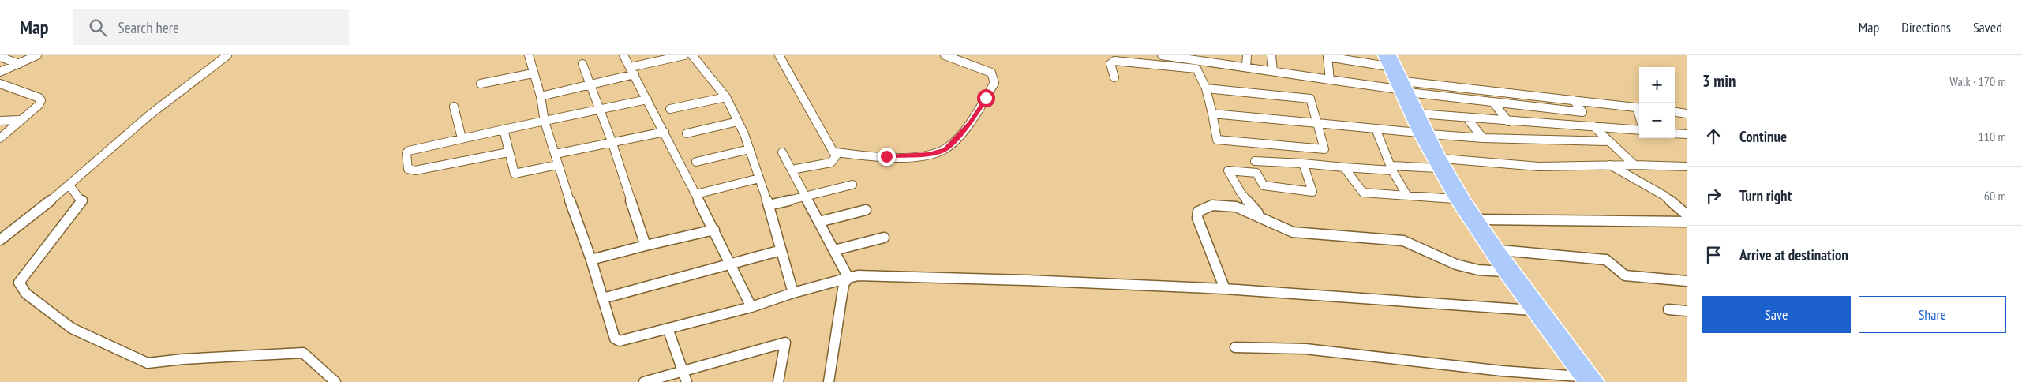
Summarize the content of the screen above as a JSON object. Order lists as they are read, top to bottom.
{
  "page": {
    "header": "Map",
    "search": "Search here",
    "nav": ["Map", "Directions", "Saved"],
    "heading": ["3 min", "Walk · 170 m"],
    "map_buttons": ["+", "−"],
    "list": [
      ["Continue", "110 m"],
      ["Turn right", "60 m"],
      "Arrive at destination"
    ],
    "buttons": ["Save", "Share"]
  }
}
